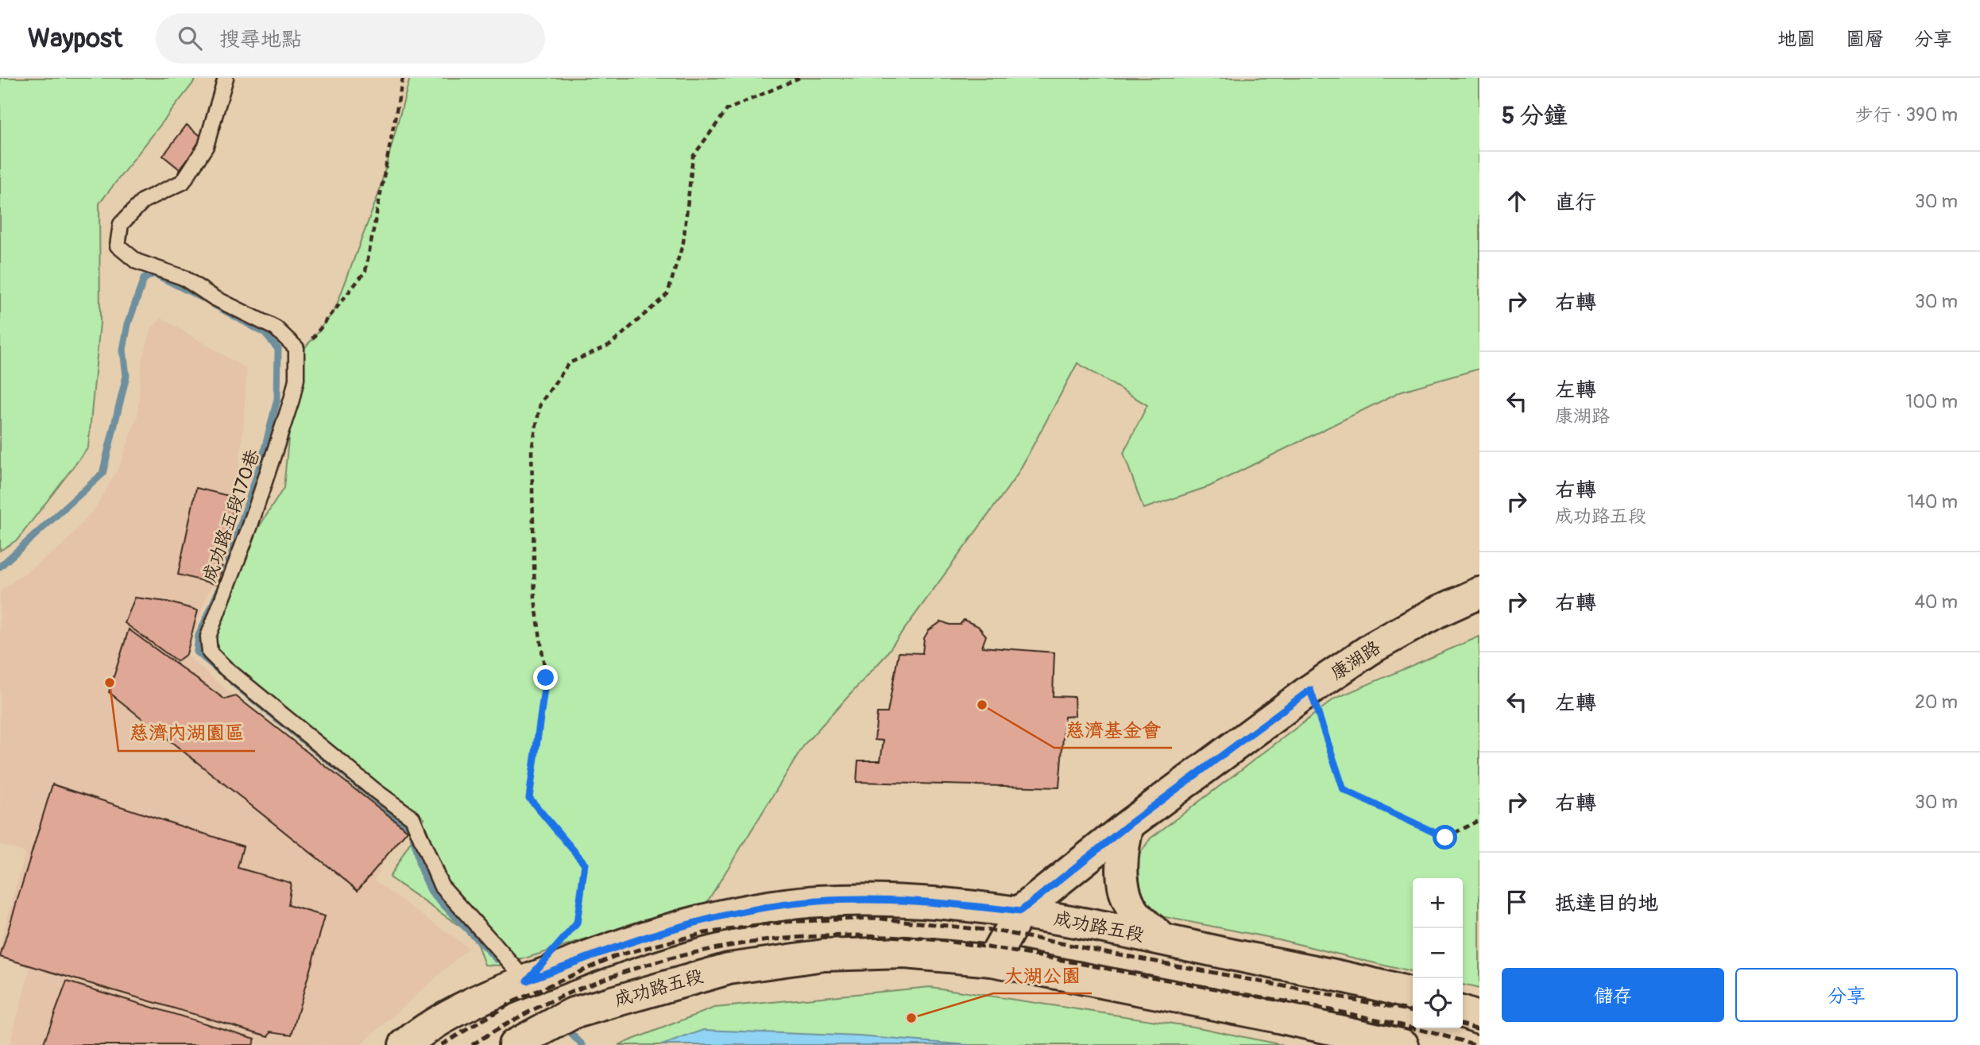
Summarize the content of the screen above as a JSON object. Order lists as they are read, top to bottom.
{
  "streets": {
    "main road": ["康湖路", "成功路五段"],
    "lane": ["成功路五段170巷"]
  },
  "crossings": [
    ["成功路五段170巷", "成功路五段"],
    ["康湖路", "成功路五段"]
  ],
  "places": ["慈濟內湖園區", "慈濟基金會", "大湖公園"],
  "page": {
    "header": "Waypost",
    "search": "搜尋地點",
    "nav": ["地圖", "圖層", "分享"],
    "heading": ["5 分鐘", "步行 · 390 m"],
    "list": [
      ["直行", "30 m"],
      ["右轉", "30 m"],
      ["左轉", "康湖路", "100 m"],
      ["右轉", "成功路五段", "140 m"],
      ["右轉", "40 m"],
      ["左轉", "20 m"],
      ["右轉", "30 m"],
      "抵達目的地"
    ],
    "map_buttons": ["+", "−"],
    "buttons": ["儲存", "分享"]
  }
}
